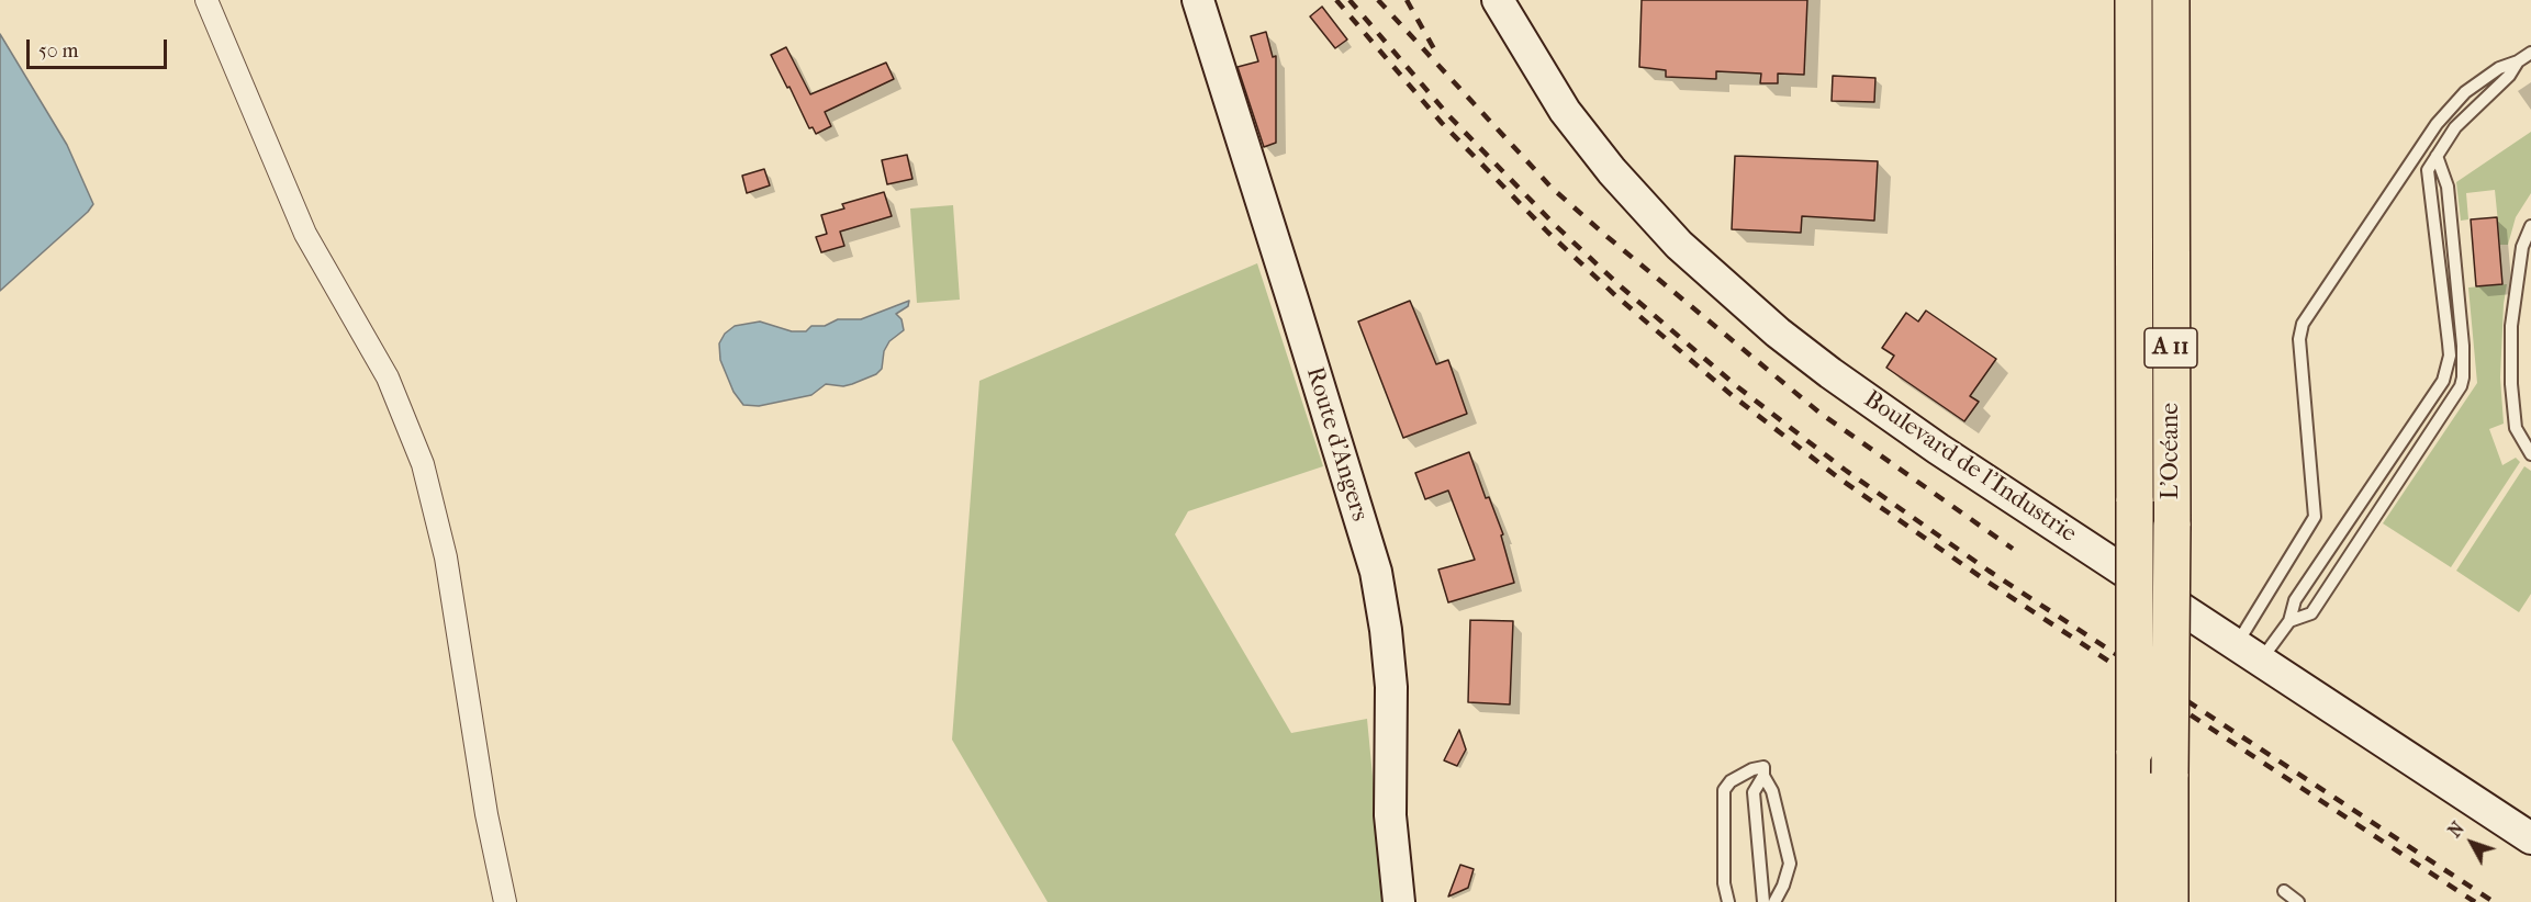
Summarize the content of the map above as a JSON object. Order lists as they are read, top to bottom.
{
  "streets": {
    "highway": ["A 11", "L’Océane"],
    "street": ["Route d'Angers", "Boulevard de l'Industrie"]
  },
  "scale_bar": "50 m",
  "north": "top left"
}
